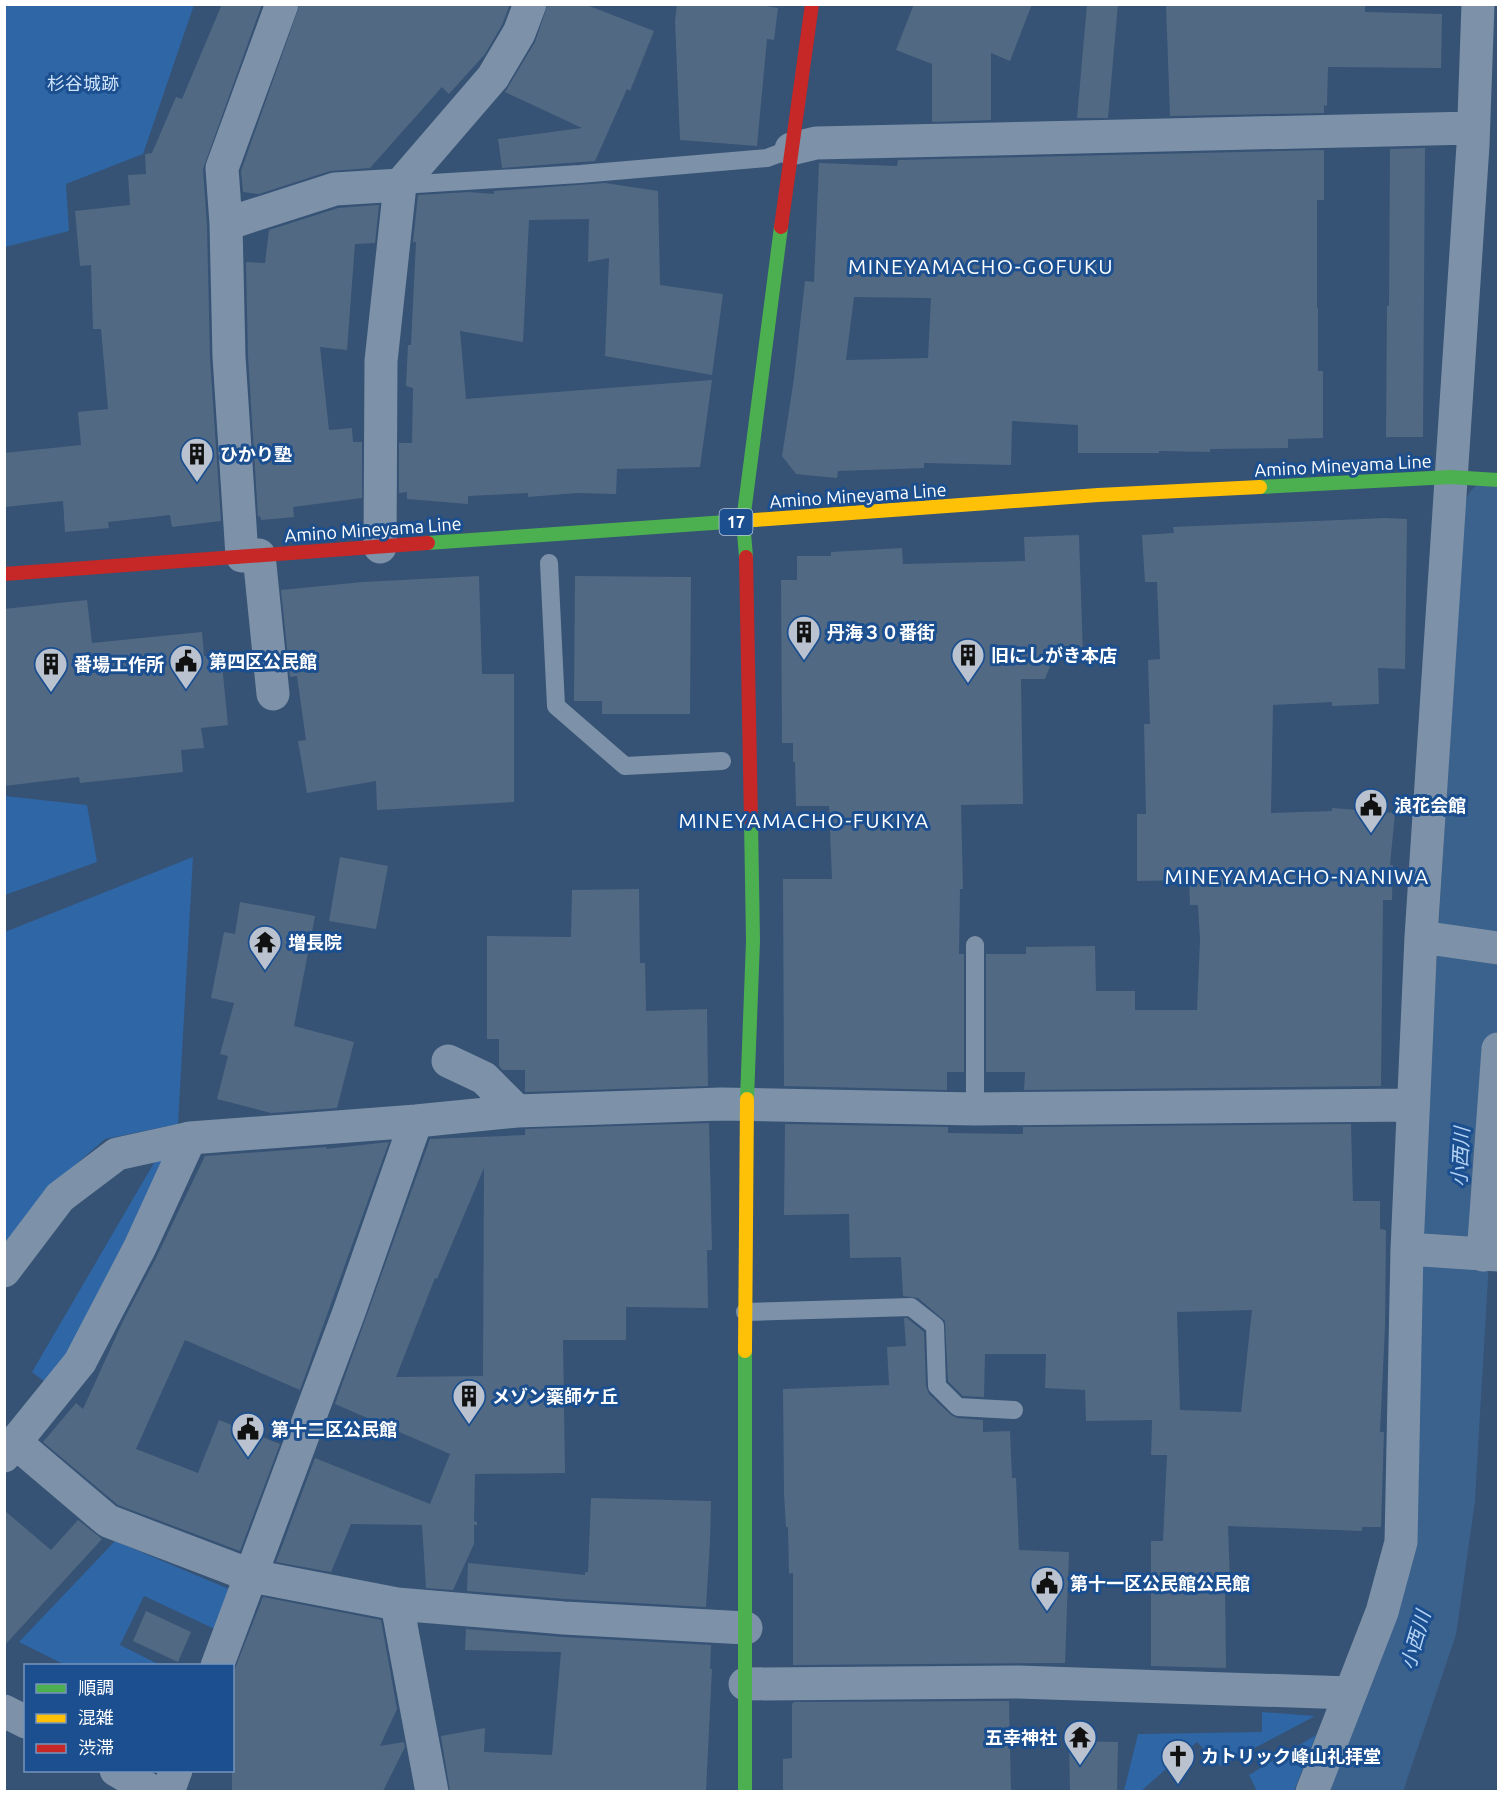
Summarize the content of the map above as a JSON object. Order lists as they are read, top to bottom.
{
  "streets": {
    "street": ["Amino Mineyama Line", "17"]
  },
  "districts": ["MINEYAMACHO-GOFUKU", "MINEYAMACHO-FUKIYA", "MINEYAMACHO-NANIWA"],
  "water": ["小西川"],
  "parks": ["杉谷城跡"],
  "places": {
    "building": [
      "ひかり塾",
      "丹海３０番街",
      "旧にしがき本店",
      "番場工作所",
      "メゾン薬師ケ丘"
    ],
    "public building": [
      "第四区公民館",
      "浪花会館",
      "第十二区公民館",
      "第十一区公民館公民館"
    ],
    "temple": ["増長院", "五幸神社"],
    "church": ["カトリック峰山礼拝堂"]
  },
  "legend": ["順調", "混雑", "渋滞"]
}
